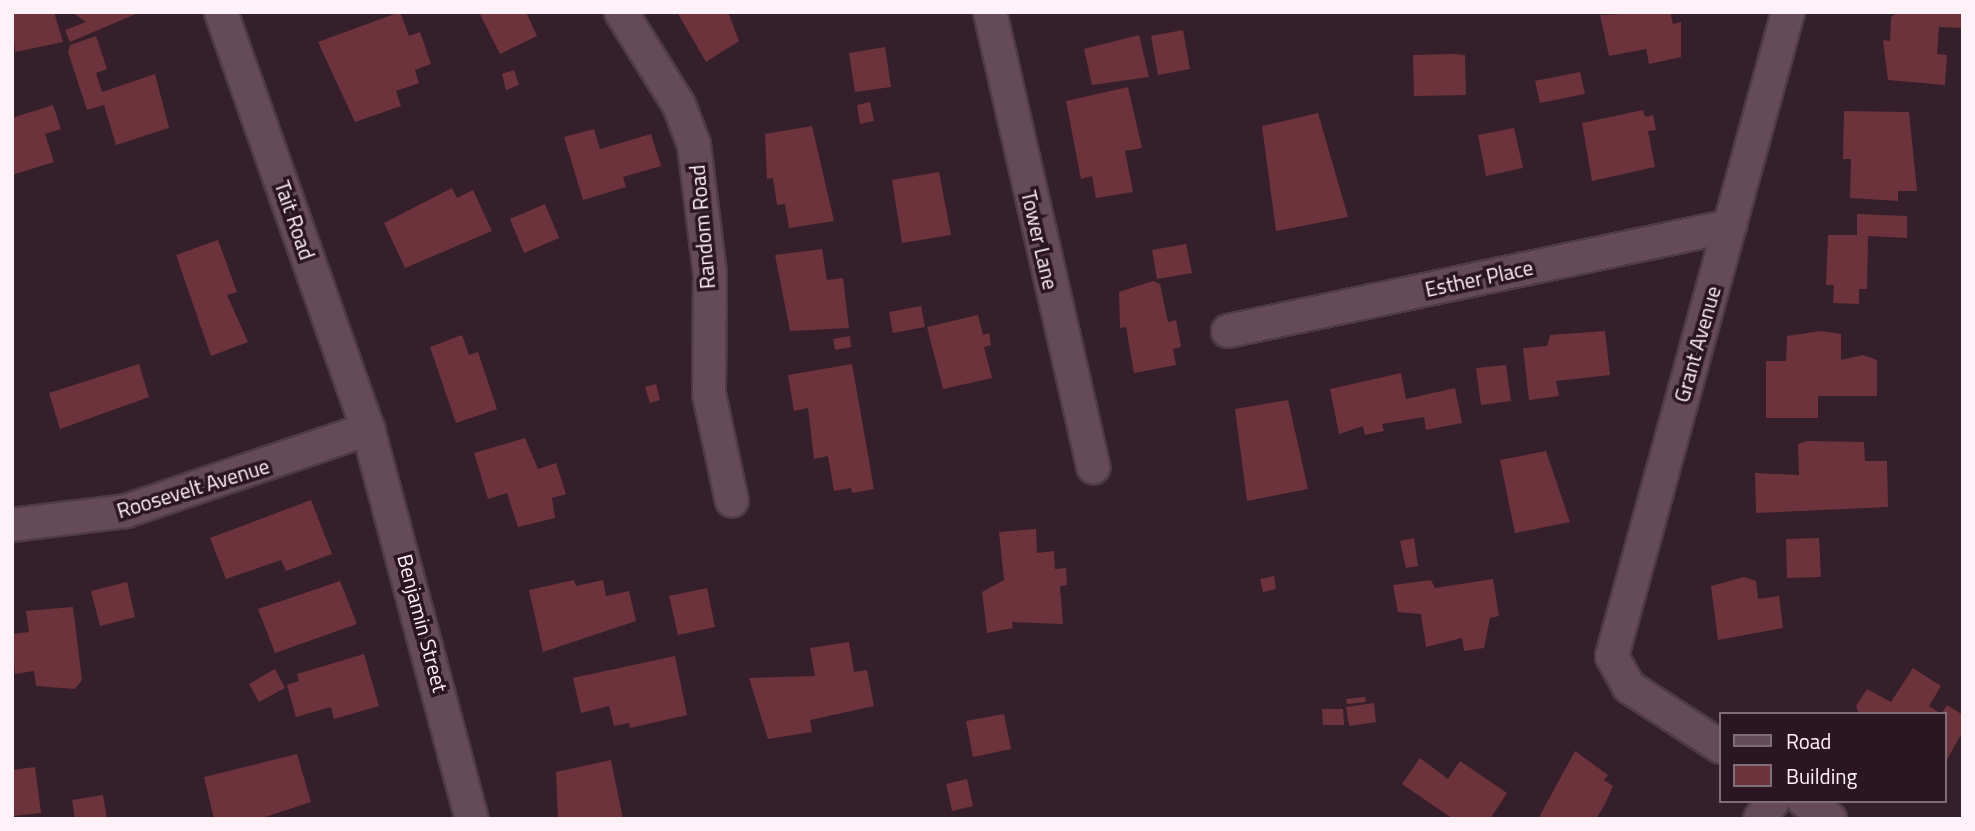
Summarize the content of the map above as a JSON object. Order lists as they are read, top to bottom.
{
  "streets": {
    "street": [
      "Tait Road",
      "Random Road",
      "Tower Lane",
      "Esther Place",
      "Grant Avenue",
      "Roosevelt Avenue",
      "Benjamin Street"
    ]
  },
  "crossings": [
    ["Tait Road", "Roosevelt Avenue"],
    ["Tait Road", "Benjamin Street"],
    ["Esther Place", "Grant Avenue"],
    ["Roosevelt Avenue", "Benjamin Street"]
  ],
  "legend": ["Road", "Building"]
}
